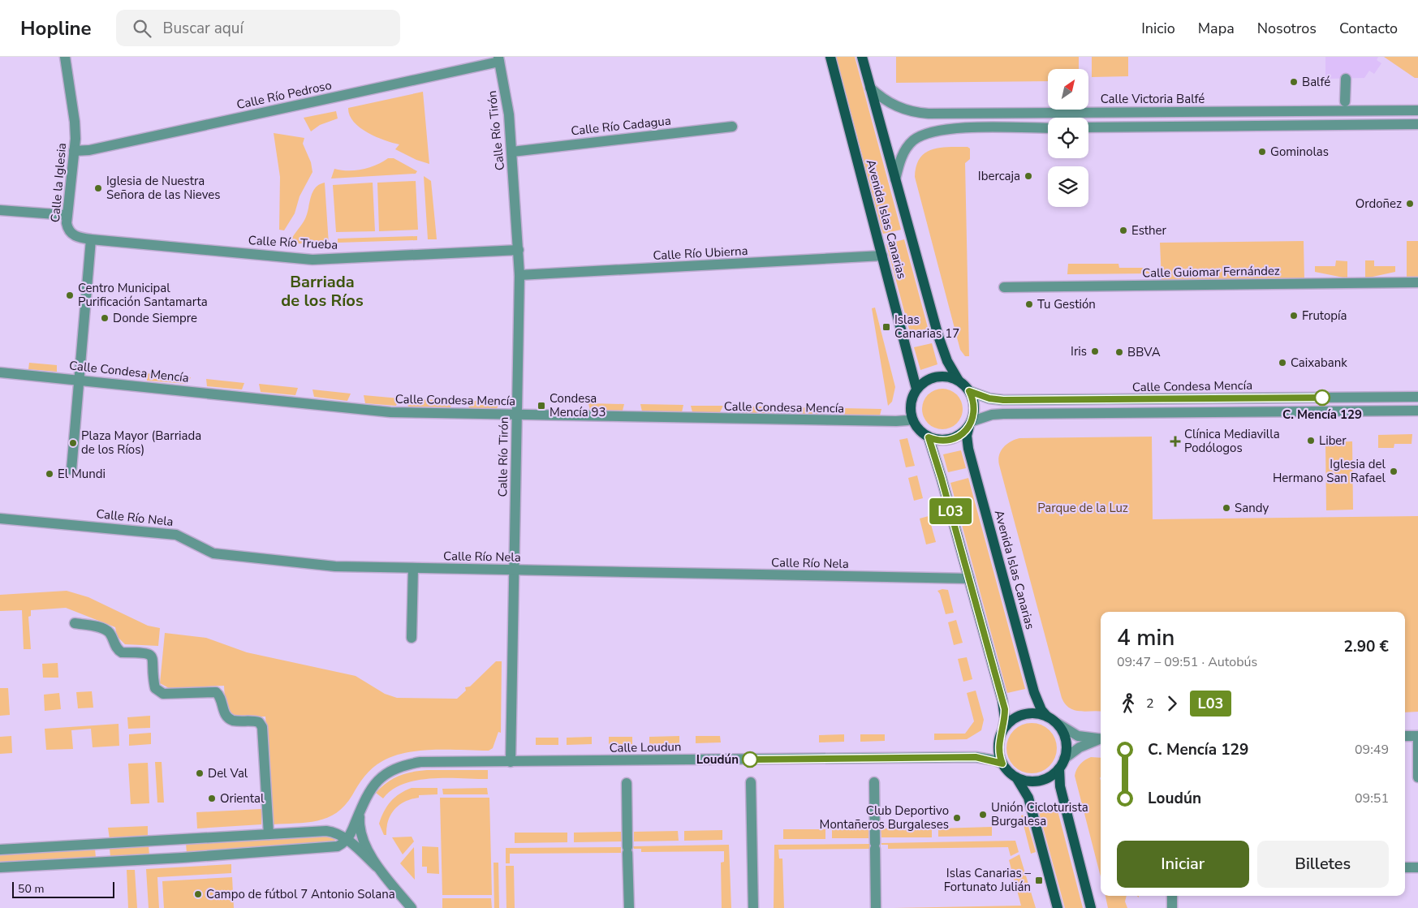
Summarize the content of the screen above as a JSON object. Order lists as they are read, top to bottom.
{
  "streets": {
    "main road": ["Avenida Islas Canarias"],
    "street": [
      "Calle Río Pedroso",
      "Calle Victoria Balfé",
      "Calle Río Cadagua",
      "Calle Río Tirón",
      "Calle la Iglesia",
      "Calle Río Trueba",
      "Calle Río Ubierna",
      "Calle Guiomar Fernández",
      "Calle Condesa Mencía",
      "Calle Río Nela",
      "Calle Loudun"
    ]
  },
  "crossings": [
    ["Calle Río Pedroso", "Calle Río Tirón"],
    ["Calle Río Pedroso", "Calle la Iglesia"],
    ["Calle Victoria Balfé", "Avenida Islas Canarias"],
    ["Calle Río Cadagua", "Calle Río Tirón"],
    ["Calle Río Tirón", "Calle Río Trueba"],
    ["Calle Río Tirón", "Calle Río Ubierna"],
    ["Calle Río Tirón", "Calle Condesa Mencía"],
    ["Calle Río Tirón", "Calle Río Nela"],
    ["Calle Río Tirón", "Calle Loudun"],
    ["Calle la Iglesia", "Calle Río Trueba"],
    ["Avenida Islas Canarias", "Calle Río Ubierna"],
    ["Avenida Islas Canarias", "Calle Condesa Mencía"],
    ["Avenida Islas Canarias", "Calle Loudun"]
  ],
  "districts": ["Barriada de los Ríos"],
  "parks": ["Parque de la Luz"],
  "places": {
    "other": [
      "Balfé",
      "Gominolas",
      "Ibercaja",
      "Iglesia de Nuestra Señora de las Nieves",
      "Ordoñez",
      "Esther",
      "Centro Municipal Purificación Santamarta",
      "Tu Gestión",
      "Frutopía",
      "Donde Siempre",
      "Iris",
      "BBVA",
      "Caixabank",
      "C. Mencía 129",
      "Liber",
      "Plaza Mayor (Barriada de los Ríos)",
      "Iglesia del Hermano San Rafael",
      "El Mundi",
      "Sandy",
      "Loudún",
      "Del Val",
      "Oriental",
      "Unión Cicloturista Burgalesa",
      "Club Deportivo Montañeros Burgaleses",
      "Campo de fútbol 7 Antonio Solana"
    ],
    "transit": ["Islas Canarias 17", "Condesa Mencía 93", "Islas Canarias – Fortunato Julián"],
    "health": ["Clínica Mediavilla Podólogos"]
  },
  "lines": ["bus line L03"],
  "scale_bar": "50 m",
  "north": "top right",
  "page": {
    "header": "Hopline",
    "search": "Buscar aquí",
    "nav": [
      "Inicio",
      "Mapa",
      "Nosotros",
      "Contacto"
    ],
    "on_map": "L03",
    "heading": ["4 min", "09:47 – 09:51 · Autobús", "2.90 €"],
    "legs": ["2", "L03"],
    "list": [
      {
        "name": "C. Mencía 129",
        "value": "09:49"
      },
      {
        "name": "Loudún",
        "value": "09:51"
      }
    ],
    "buttons": ["Iniciar", "Billetes"],
    "scale": "50 m"
  }
}
